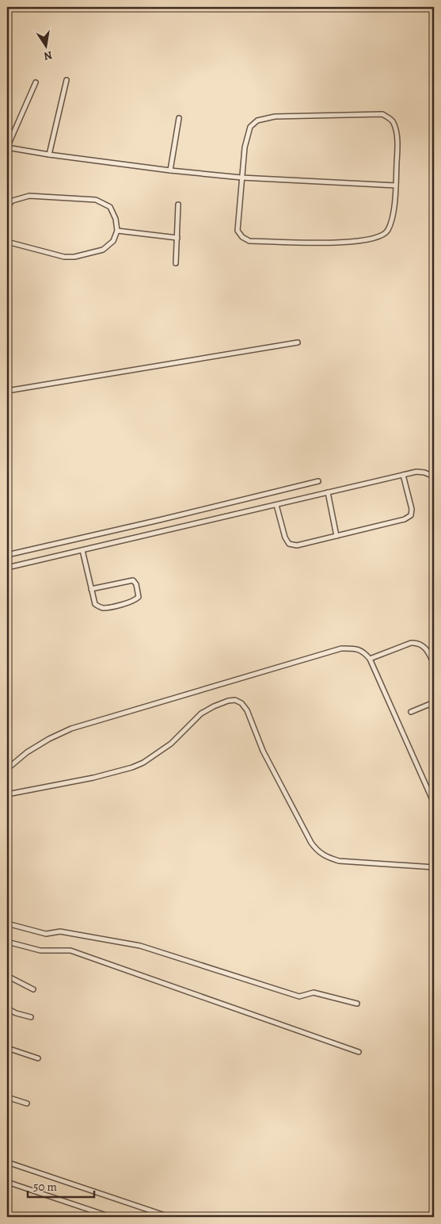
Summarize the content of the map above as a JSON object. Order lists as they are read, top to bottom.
{
  "scale_bar": "50 m",
  "north": "bottom"
}
